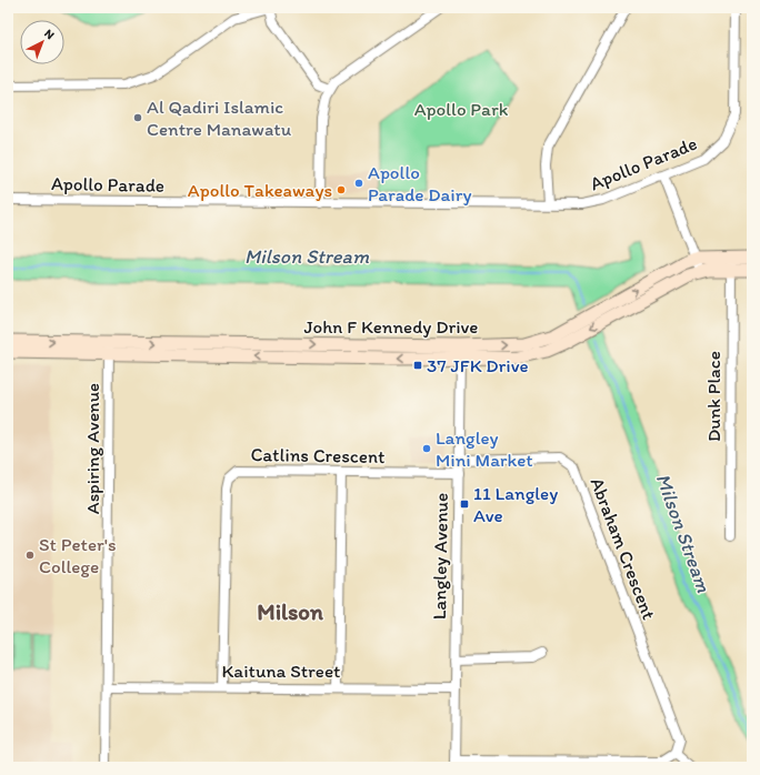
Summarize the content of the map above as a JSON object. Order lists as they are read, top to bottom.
{
  "streets": {
    "main road": ["John F Kennedy Drive"],
    "street": [
      "Apollo Parade",
      "Dunk Place",
      "Aspiring Avenue",
      "Catlins Crescent",
      "Abraham Crescent",
      "Langley Avenue",
      "Kaituna Street"
    ]
  },
  "crossings": [
    ["John F Kennedy Drive", "Dunk Place"],
    ["John F Kennedy Drive", "Aspiring Avenue"],
    ["John F Kennedy Drive", "Langley Avenue"],
    ["Aspiring Avenue", "Kaituna Street"],
    ["Catlins Crescent", "Langley Avenue"],
    ["Catlins Crescent", "Kaituna Street"],
    ["Abraham Crescent", "Langley Avenue"],
    ["Langley Avenue", "Kaituna Street"]
  ],
  "districts": ["Milson"],
  "water": ["Milson Stream"],
  "parks": ["Apollo Park"],
  "places": {
    "other": [
      "Al Qadiri Islamic Centre Manawatu",
      "Apollo Parade Dairy",
      "Apollo Takeaways",
      "Langley Mini Market",
      "St Peter's College"
    ],
    "transit": ["37 JFK Drive", "11 Langley Ave"]
  },
  "north": "top right"
}
